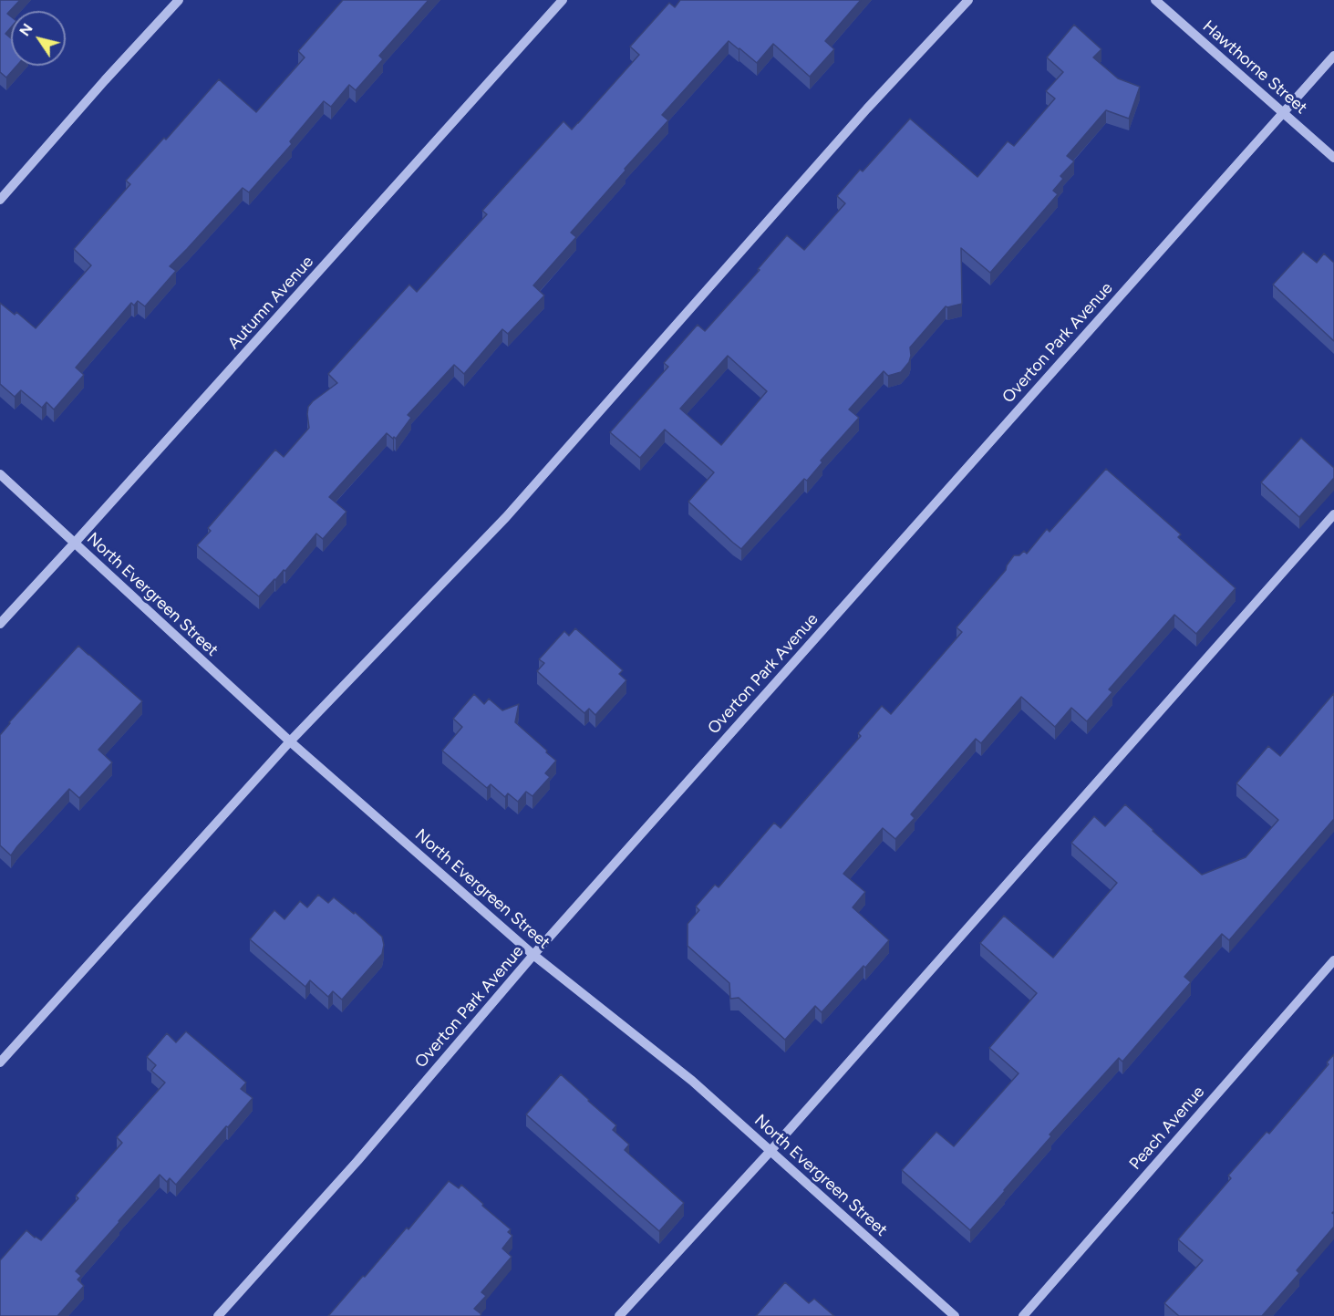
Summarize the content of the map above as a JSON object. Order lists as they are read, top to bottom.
{
  "streets": {
    "street": [
      "Hawthorne Street",
      "Autumn Avenue",
      "Overton Park Avenue",
      "North Evergreen Street",
      "Peach Avenue"
    ]
  },
  "crossings": [
    ["Hawthorne Street", "Overton Park Avenue"],
    ["Autumn Avenue", "North Evergreen Street"],
    ["Overton Park Avenue", "North Evergreen Street"]
  ],
  "north": "top left"
}
